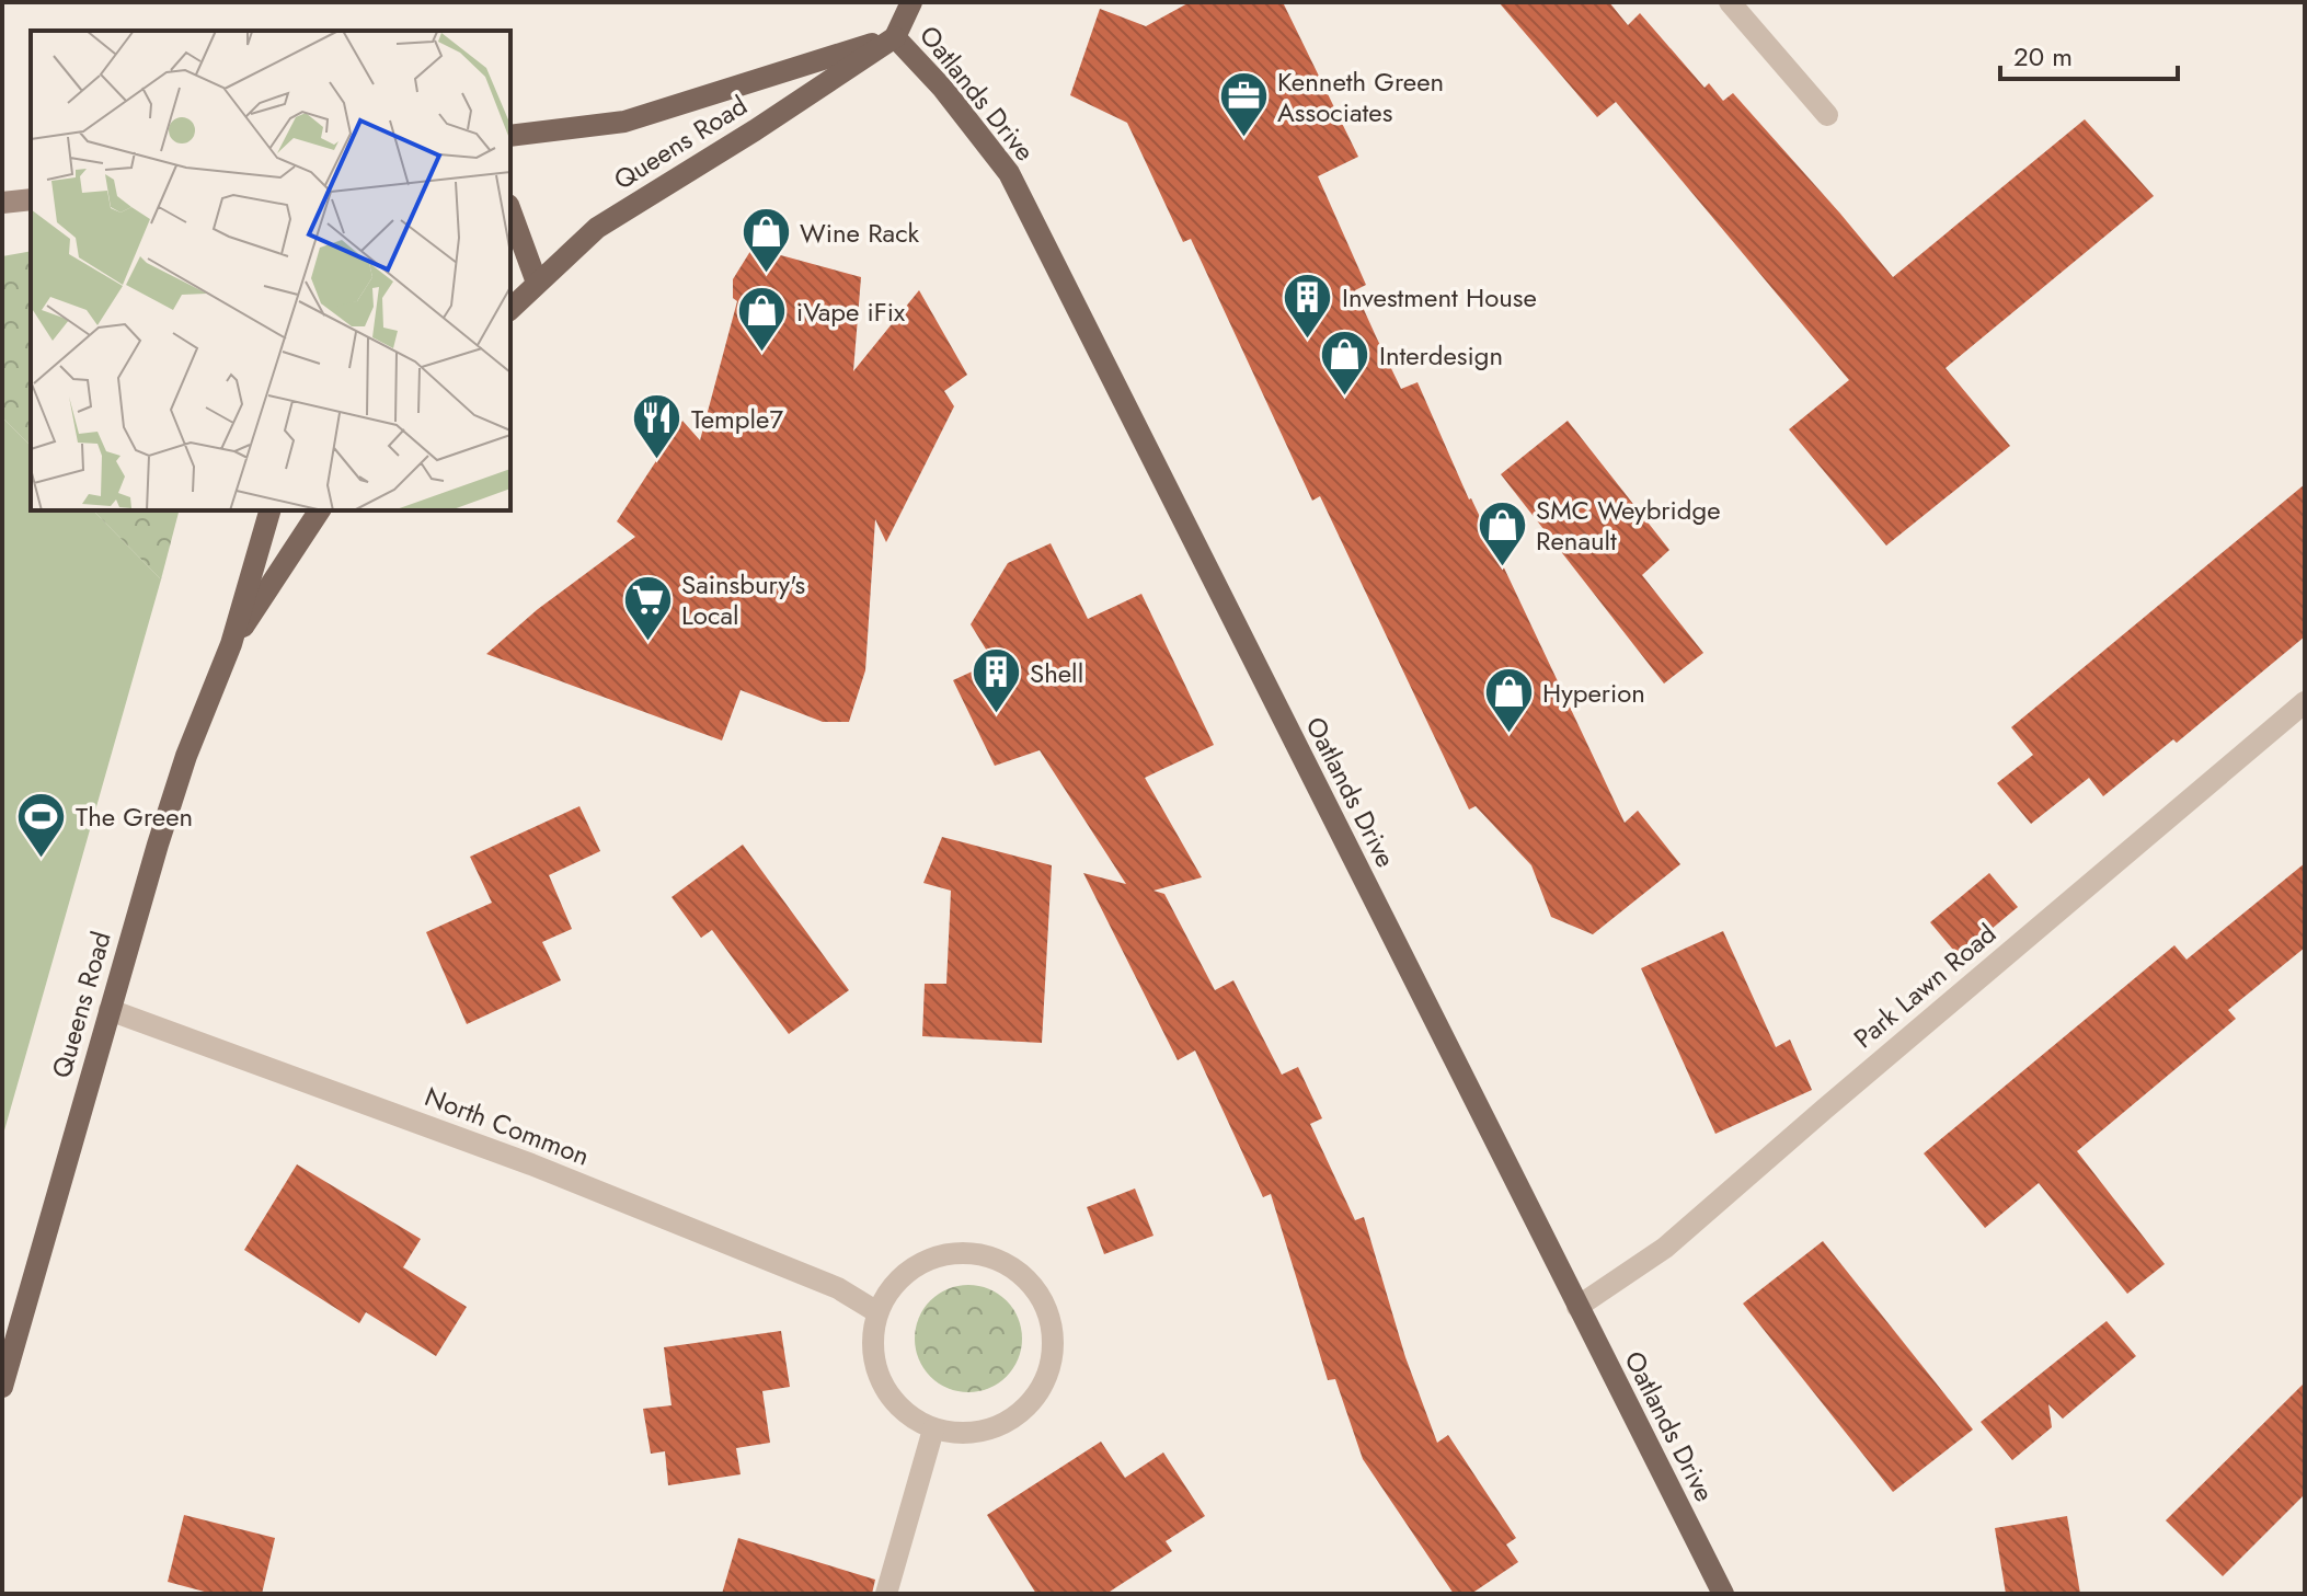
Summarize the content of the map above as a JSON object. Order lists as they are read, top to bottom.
{
  "streets": {
    "main road": ["Oatlands Drive", "Queens Road"],
    "street": ["Park Lawn Road", "North Common"]
  },
  "crossings": [
    ["Oatlands Drive", "Queens Road"],
    ["Oatlands Drive", "Park Lawn Road"],
    ["Queens Road", "North Common"]
  ],
  "places": {
    "office": ["Kenneth Green Associates"],
    "shop": [
      "Wine Rack",
      "iVape iFix",
      "Interdesign",
      "SMC Weybridge Renault",
      "Hyperion"
    ],
    "building": ["Investment House", "Shell"],
    "restaurant": ["Temple7"],
    "supermarket": ["Sainsbury's Local"],
    "sports": ["The Green"]
  },
  "scale_bar": "20 m"
}
